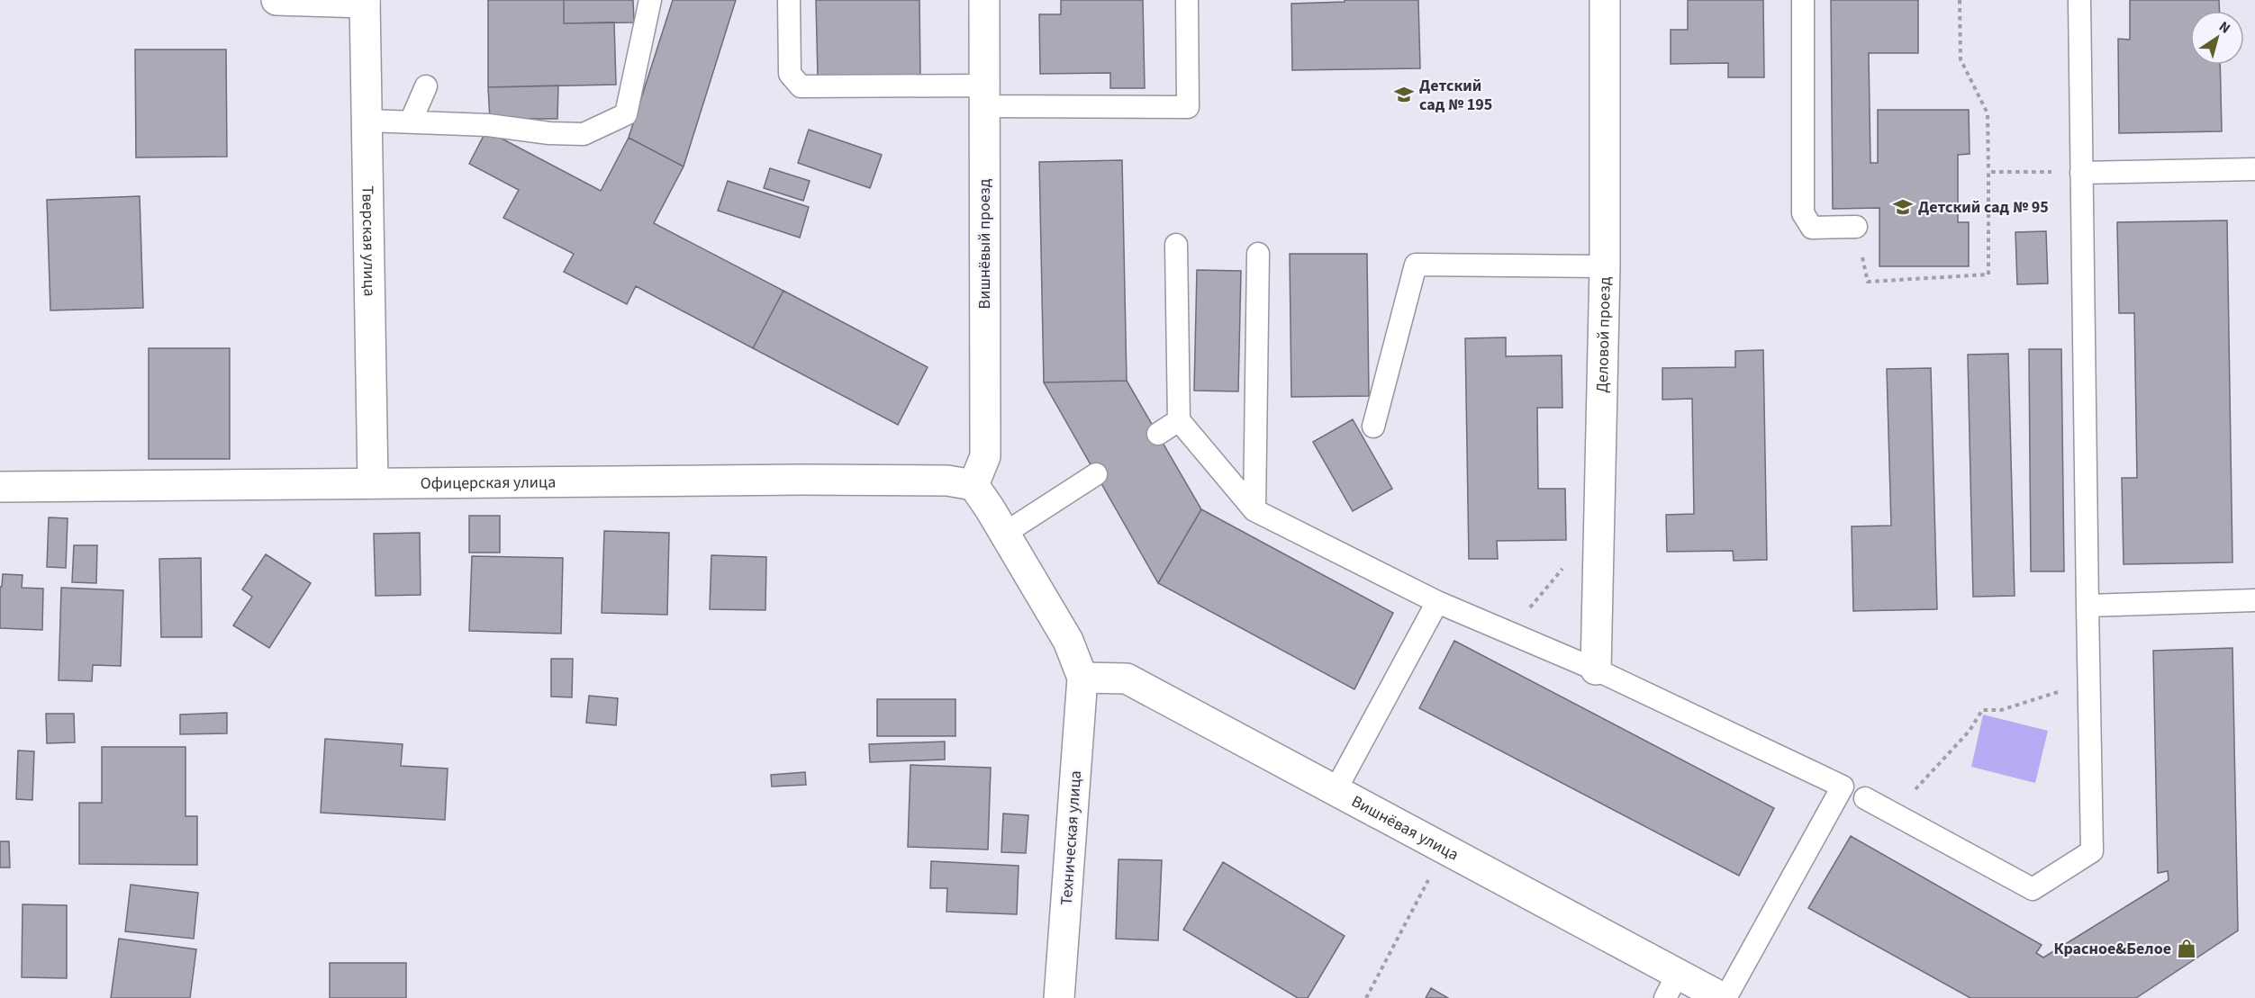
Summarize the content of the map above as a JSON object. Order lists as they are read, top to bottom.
{
  "streets": {
    "street": [
      "Тверская улица",
      "Вишнёвый проезд",
      "Деловой проезд",
      "Офицерская улица",
      "Вишнёвая улица",
      "Техническая улица"
    ]
  },
  "crossings": [
    ["Тверская улица", "Офицерская улица"],
    ["Вишнёвый проезд", "Офицерская улица"],
    ["Вишнёвая улица", "Техническая улица"]
  ],
  "places": {
    "school or university": ["Детский сад № 195", "Детский сад № 95"],
    "shop": ["Красное&Белое"]
  },
  "north": "top right"
}
